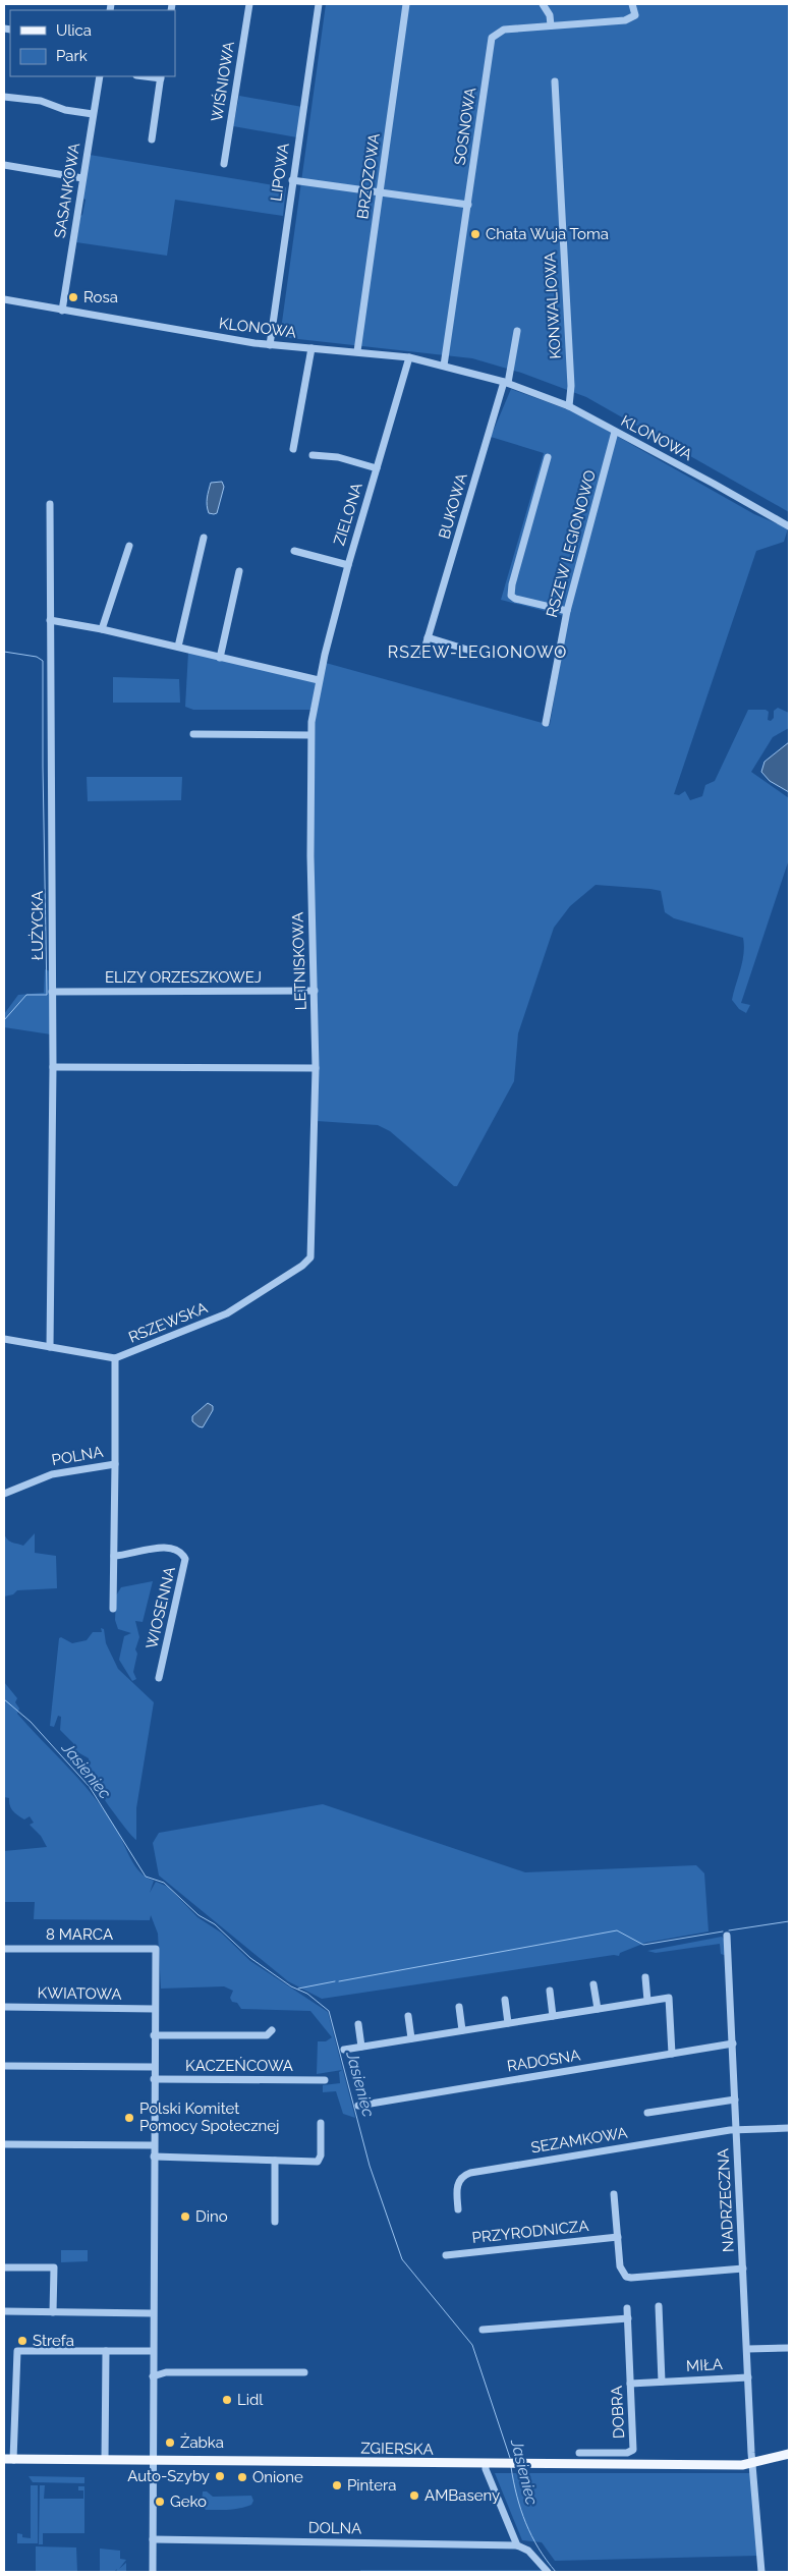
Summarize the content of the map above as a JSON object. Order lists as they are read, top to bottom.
{
  "streets": {
    "main road": ["ZGIERSKA"],
    "street": [
      "WIŚNIOWA",
      "SOSNOWA",
      "LIPOWA",
      "BRZOZOWA",
      "SASANKOWA",
      "KONWALIOWA",
      "KLONOWA",
      "BUKOWA",
      "ZIELONA",
      "RSZEW LEGIONOWO",
      "ŁUŻYCKA",
      "LETNISKOWA",
      "ELIZY ORZESZKOWEJ",
      "RSZEWSKA",
      "POLNA",
      "WIOSENNA",
      "8 MARCA",
      "KWIATOWA",
      "RADOSNA",
      "KACZEŃCOWA",
      "SEZAMKOWA",
      "NADRZECZNA",
      "PRZYRODNICZA",
      "MIŁA",
      "DOBRA",
      "DOLNA"
    ]
  },
  "crossings": [
    ["SOSNOWA", "KLONOWA"],
    ["LIPOWA", "KLONOWA"],
    ["BRZOZOWA", "KLONOWA"],
    ["SASANKOWA", "KLONOWA"],
    ["KONWALIOWA", "KLONOWA"],
    ["KLONOWA", "BUKOWA"],
    ["KLONOWA", "ZIELONA"],
    ["KLONOWA", "RSZEW LEGIONOWO"],
    ["ZIELONA", "LETNISKOWA"],
    ["ŁUŻYCKA", "ELIZY ORZESZKOWEJ"],
    ["ŁUŻYCKA", "RSZEWSKA"],
    ["LETNISKOWA", "ELIZY ORZESZKOWEJ"],
    ["LETNISKOWA", "RSZEWSKA"],
    ["RSZEWSKA", "POLNA"],
    ["8 MARCA", "KWIATOWA"],
    ["RADOSNA", "NADRZECZNA"],
    ["SEZAMKOWA", "NADRZECZNA"],
    ["NADRZECZNA", "MIŁA"],
    ["NADRZECZNA", "ZGIERSKA"],
    ["MIŁA", "DOBRA"]
  ],
  "districts": ["RSZEW-LEGIONOWO"],
  "water": ["Jasieniec"],
  "places": [
    "Chata Wuja Toma",
    "Rosa",
    "Polski Komitet Pomocy Społecznej",
    "Dino",
    "Strefa",
    "Lidl",
    "Żabka",
    "Auto-Szyby",
    "Onione",
    "Pintera",
    "AMBaseny",
    "Geko"
  ],
  "legend": ["Ulica", "Park"]
}
